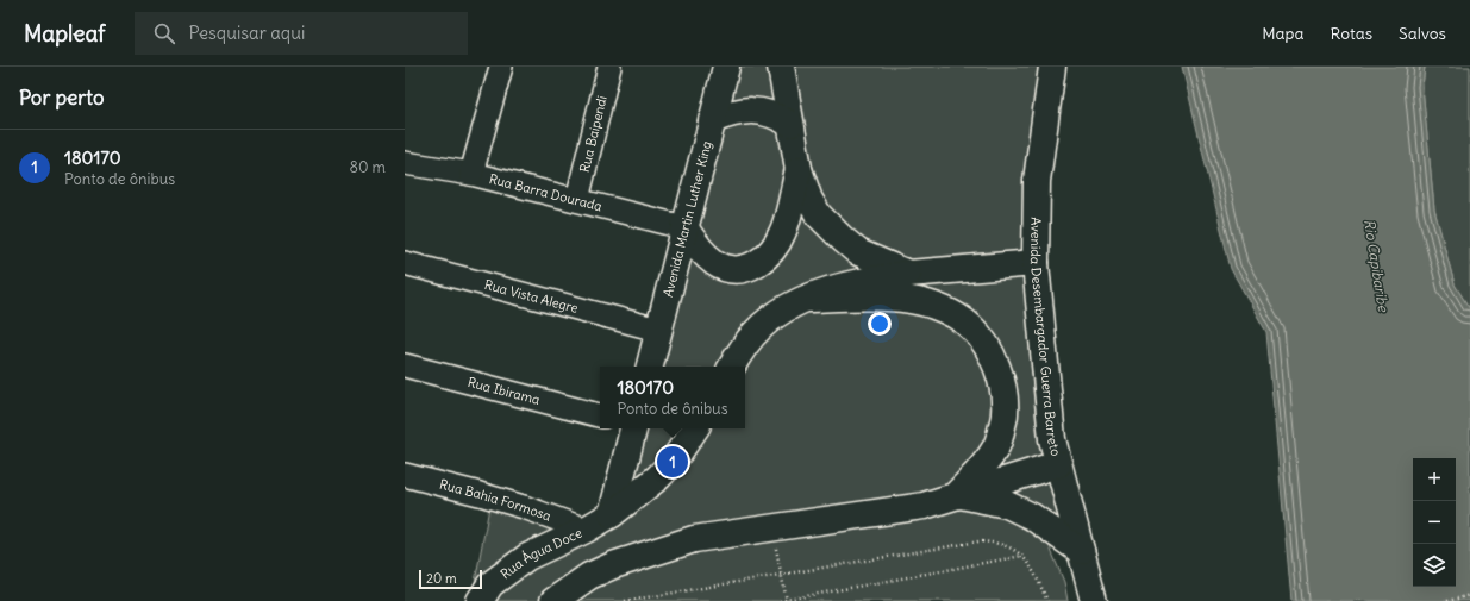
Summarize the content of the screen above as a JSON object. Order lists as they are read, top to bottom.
{
  "streets": {
    "main road": ["Avenida Martin Luther King", "Avenida Desembargador Guerra Barreto", "Rua Água Doce"],
    "street": [
      "Rua Baipendi",
      "Rua Barra Dourada",
      "Rua Vista Alegre",
      "Rua Ibirama",
      "Rua Bahia Formosa"
    ]
  },
  "crossings": [
    ["Rua Baipendi", "Rua Barra Dourada"],
    ["Rua Barra Dourada", "Avenida Martin Luther King"],
    ["Avenida Martin Luther King", "Rua Vista Alegre"],
    ["Rua Bahia Formosa", "Rua Água Doce"]
  ],
  "water": ["Rio Capibaribe"],
  "scale_bar": "20 m",
  "page": {
    "header": "Mapleaf",
    "search": "Pesquisar aqui",
    "nav": ["Mapa", "Rotas", "Salvos"],
    "heading": "Por perto",
    "list": [
      {
        "mark": "1",
        "name": "180170",
        "note": "Ponto de ônibus",
        "value": "80 m"
      }
    ],
    "popup": ["180170", "Ponto de ônibus"],
    "pins": "1",
    "map_buttons": ["+", "−"],
    "scale": "20 m"
  }
}
